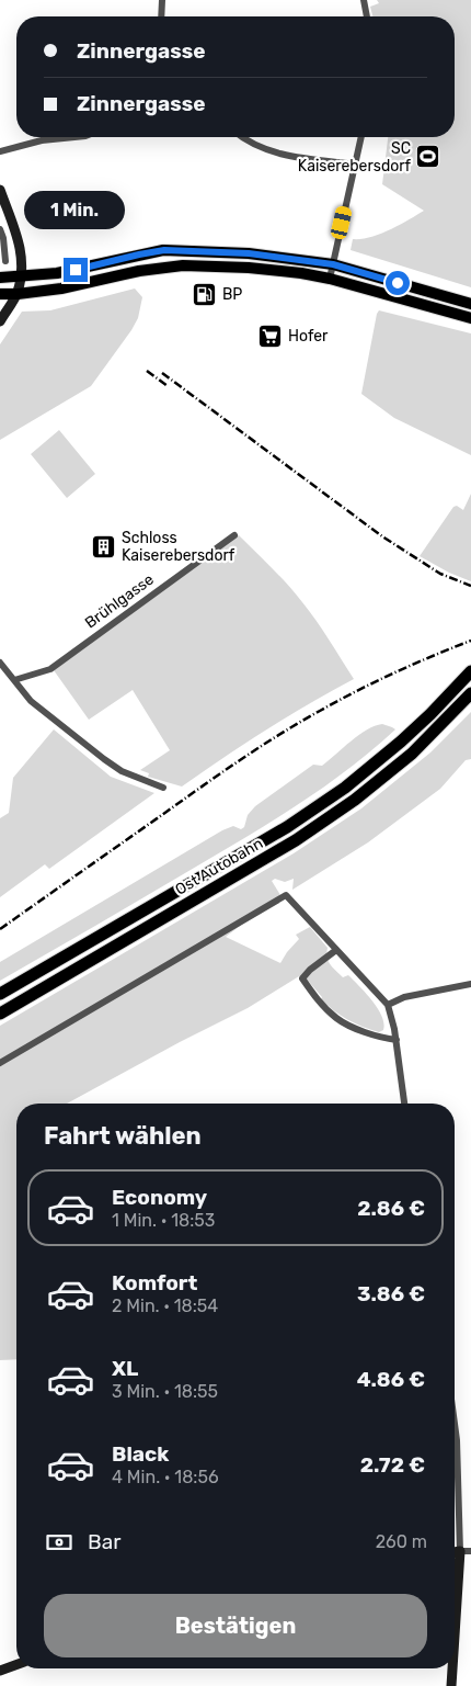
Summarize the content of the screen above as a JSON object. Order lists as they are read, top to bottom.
{
  "streets": {
    "highway": ["Ost Autobahn"],
    "street": ["Brühlgasse"]
  },
  "places": {
    "sports": ["SC Kaiserebersdorf"],
    "fuel station": ["BP"],
    "supermarket": ["Hofer"],
    "building": ["Schloss Kaiserebersdorf"]
  },
  "page": {
    "banner": ["Zinnergasse", "Zinnergasse"],
    "bubble": "1 Min.",
    "heading": "Fahrt wählen",
    "list": [
      {
        "name": "Economy",
        "note": "1 Min. · 18:53",
        "value": "2.86 €"
      },
      {
        "name": "Komfort",
        "note": "2 Min. · 18:54",
        "value": "3.86 €"
      },
      {
        "name": "XL",
        "note": "3 Min. · 18:55",
        "value": "4.86 €"
      },
      {
        "name": "Black",
        "note": "4 Min. · 18:56",
        "value": "2.72 €"
      }
    ],
    "pay": ["Bar", "260 m"],
    "buttons": "Bestätigen"
  }
}
